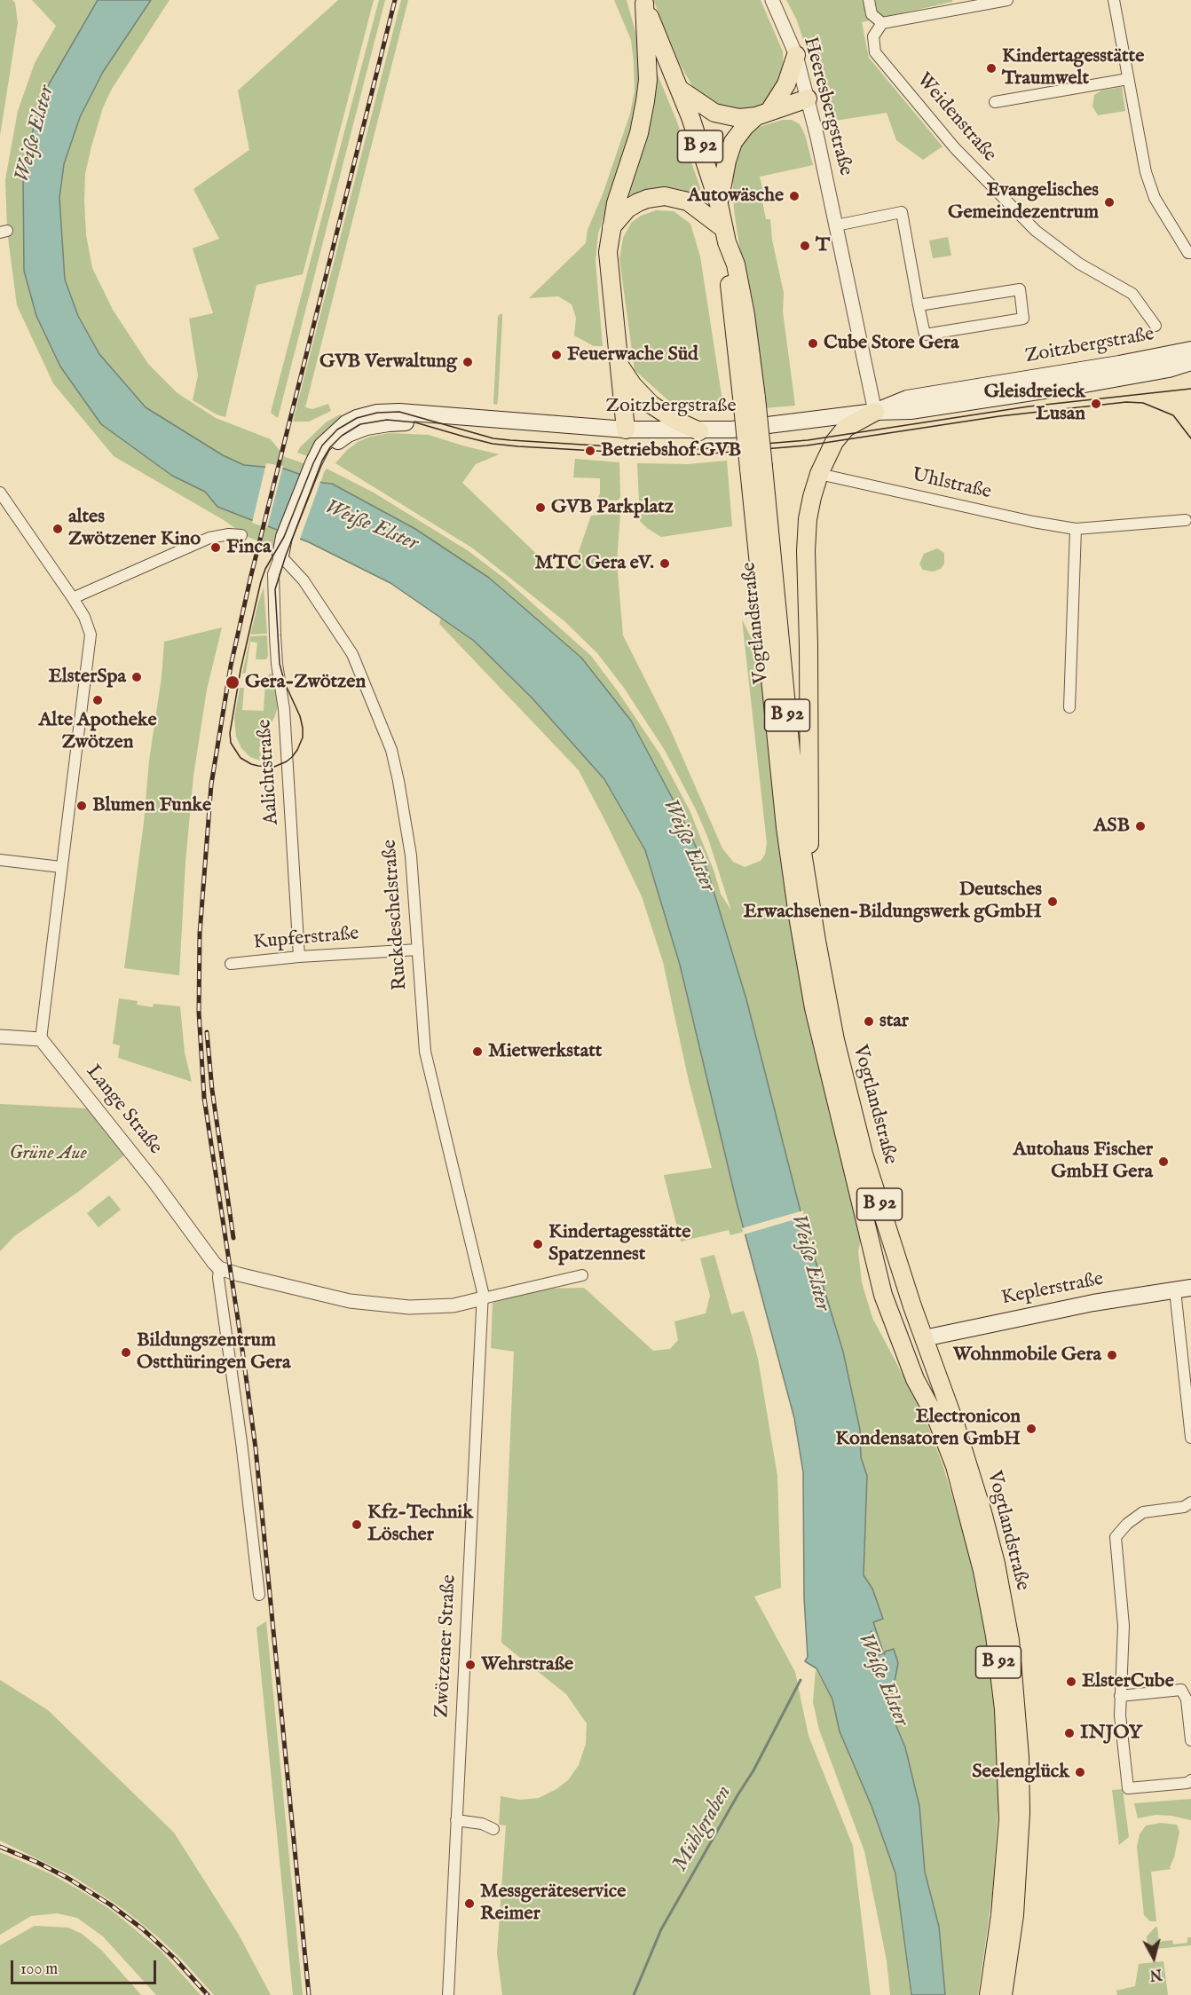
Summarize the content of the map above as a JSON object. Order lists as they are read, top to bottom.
{
  "streets": {
    "main road": [
      "B 92",
      "Zoitzbergstraße",
      "Vogtlandstraße",
      "Keplerstraße"
    ],
    "street": [
      "Heeresbergstraße",
      "Weidenstraße",
      "Uhlstraße",
      "Aalichtstraße",
      "Ruckdeschelstraße",
      "Kupferstraße",
      "Lange Straße",
      "Zwötzener Straße"
    ]
  },
  "crossings": [
    ["Heeresbergstraße", "Zoitzbergstraße"],
    ["Vogtlandstraße", "Keplerstraße"],
    ["Aalichtstraße", "Ruckdeschelstraße"],
    ["Aalichtstraße", "Kupferstraße"],
    ["Ruckdeschelstraße", "Kupferstraße"],
    ["Ruckdeschelstraße", "Zwötzener Straße"]
  ],
  "water": ["Weiße Elster", "Mühlgraben"],
  "parks": ["Grüne Aue"],
  "places": [
    "Kindertagesstätte Traumwelt",
    "Autowäsche",
    "Evangelisches Gemeindezentrum",
    "T",
    "Cube Store Gera",
    "Feuerwache Süd",
    "GVB Verwaltung",
    "Gleisdreieck Lusan",
    "Betriebshof GVB",
    "GVB Parkplatz",
    "altes Zwötzener Kino",
    "Finca",
    "MTC Gera eV.",
    "ElsterSpa",
    "Gera-Zwötzen",
    "Alte Apotheke Zwötzen",
    "Blumen Funke",
    "ASB",
    "Deutsches Erwachsenen-Bildungswerk gGmbH",
    "star",
    "Mietwerkstatt",
    "Autohaus Fischer GmbH Gera",
    "Kindertagesstätte Spatzennest",
    "Bildungszentrum Ostthüringen Gera",
    "Wohnmobile Gera",
    "Electronicon Kondensatoren GmbH",
    "Kfz-Technik Löscher",
    "Wehrstraße",
    "ElsterCube",
    "INJOY",
    "Seelenglück",
    "Messgeräteservice Reimer"
  ],
  "scale_bar": "100 m",
  "north": "bottom"
}
